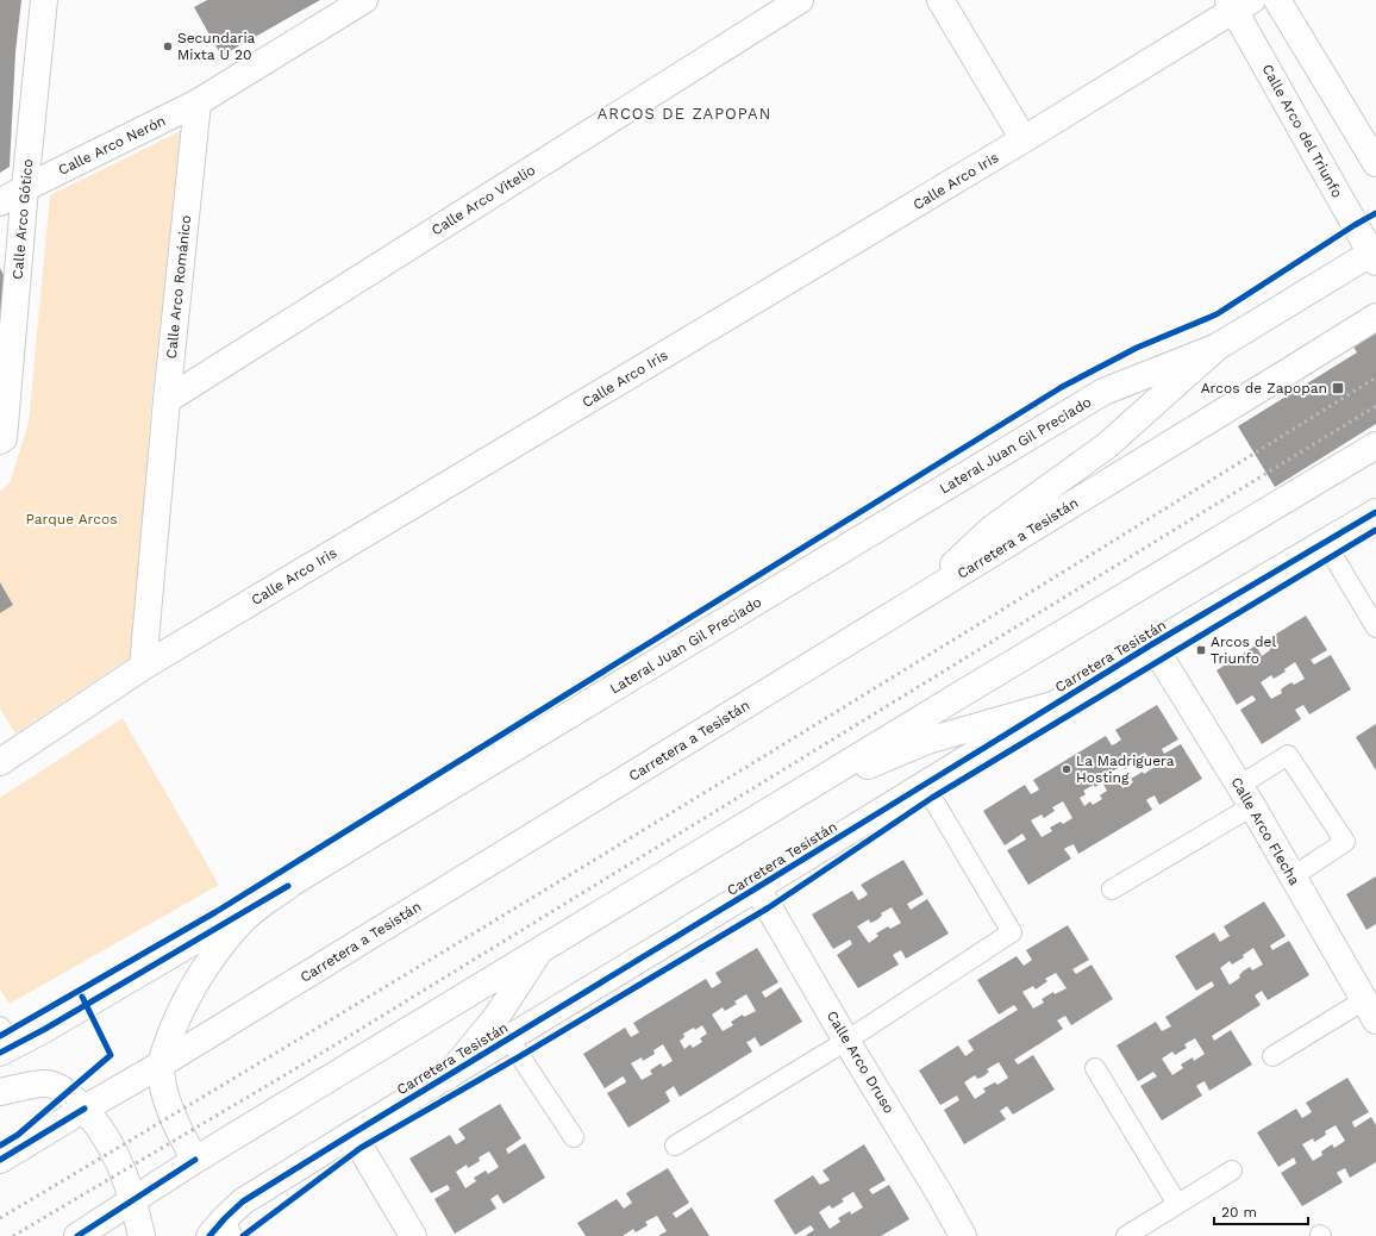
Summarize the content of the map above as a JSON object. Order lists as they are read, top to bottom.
{
  "streets": {
    "main road": [
      "Calle Arco del Triunfo",
      "Calle Arco Nerón",
      "Calle Arco Iris",
      "Calle Arco Vitelio",
      "Calle Arco Gótico",
      "Calle Arco Románico",
      "Lateral Juan Gil Preciado",
      "Carretera a Tesistán",
      "Carretera Tesistán",
      "Calle Arco Flecha",
      "Calle Arco Druso"
    ]
  },
  "crossings": [
    ["Calle Arco del Triunfo", "Calle Arco Iris"],
    ["Calle Arco del Triunfo", "Lateral Juan Gil Preciado"],
    ["Calle Arco Nerón", "Calle Arco Gótico"],
    ["Calle Arco Nerón", "Calle Arco Románico"],
    ["Calle Arco Iris", "Calle Arco Románico"],
    ["Calle Arco Vitelio", "Calle Arco Románico"],
    ["Carretera Tesistán", "Calle Arco Flecha"],
    ["Carretera Tesistán", "Calle Arco Druso"]
  ],
  "districts": ["ARCOS DE ZAPOPAN"],
  "parks": ["Parque Arcos"],
  "places": {
    "other": ["Secundaria Mixta U 20", "La Madriguera Hosting"],
    "transit": ["Arcos de Zapopan", "Arcos del Triunfo"]
  },
  "scale_bar": "20 m"
}
